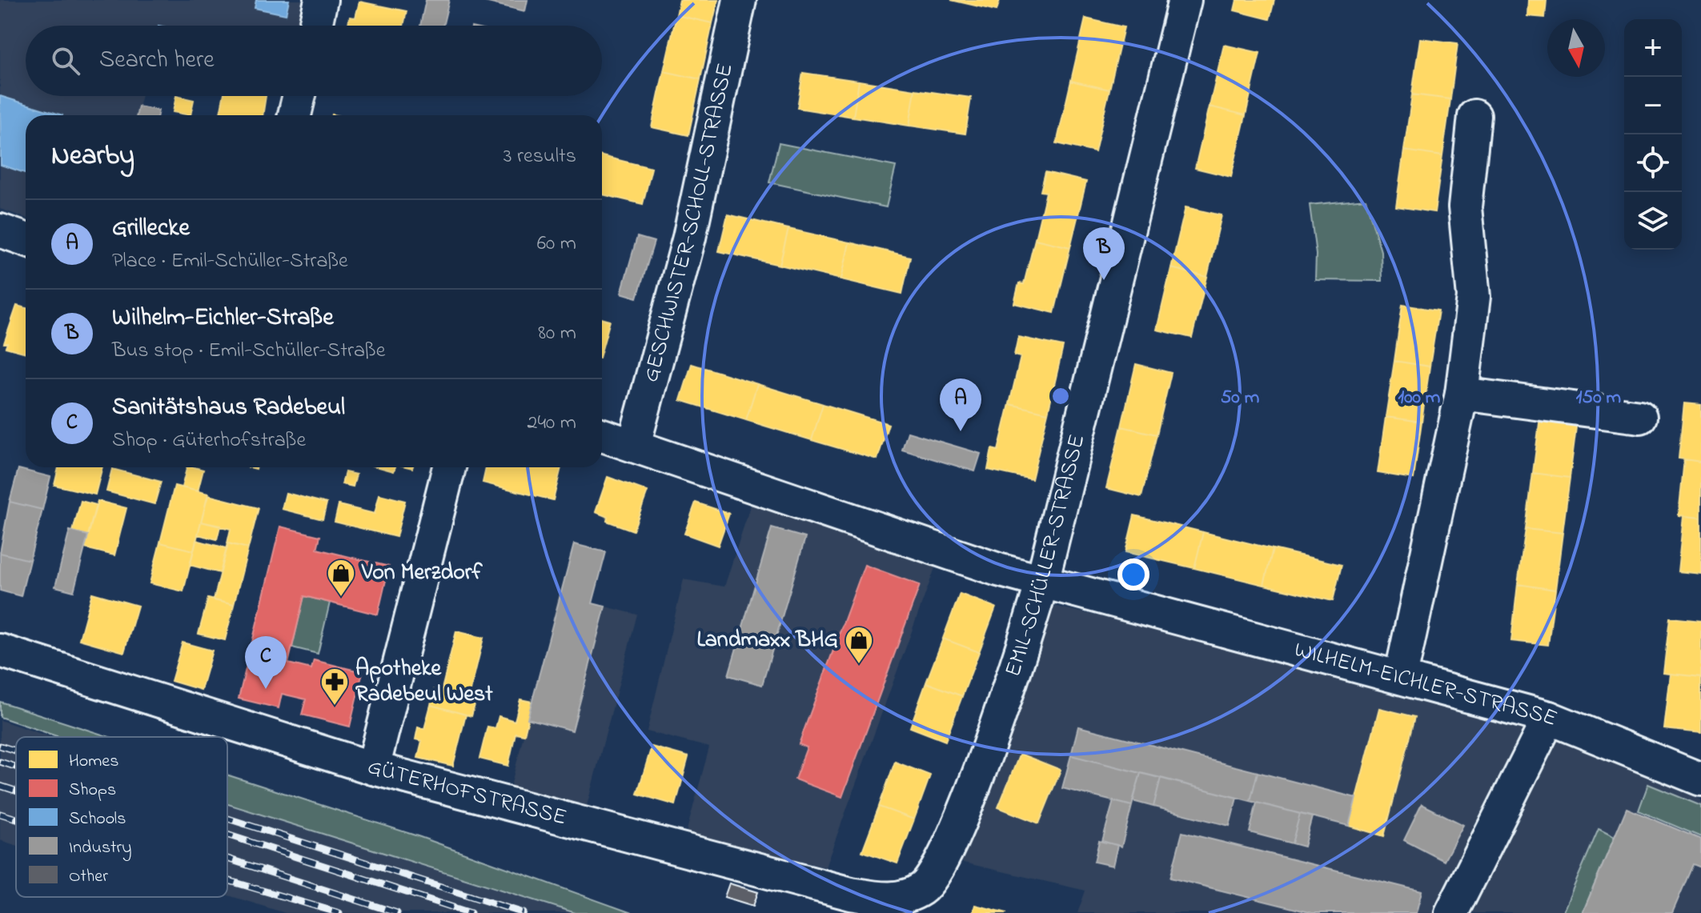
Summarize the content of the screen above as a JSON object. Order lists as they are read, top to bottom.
{
  "streets": {
    "street": [
      "GESCHWISTER-SCHOLL-STRASSE",
      "EMIL-SCHÜLLER-STRASSE",
      "WILHELM-EICHLER-STRASSE",
      "GÜTERHOFSTRASSE"
    ]
  },
  "crossings": [
    ["GESCHWISTER-SCHOLL-STRASSE", "WILHELM-EICHLER-STRASSE"],
    ["EMIL-SCHÜLLER-STRASSE", "WILHELM-EICHLER-STRASSE"],
    ["EMIL-SCHÜLLER-STRASSE", "GÜTERHOFSTRASSE"]
  ],
  "places": {
    "shop": ["Von Merzdorf", "Landmaxx BHG"],
    "pharmacy": ["Apotheke Radebeul West"]
  },
  "legend": [
    "Homes",
    "Shops",
    "Schools",
    "Industry",
    "Other"
  ],
  "north": "bottom",
  "page": {
    "map_buttons": ["+", "−"],
    "search": "Search here",
    "heading": ["Nearby", "3 results"],
    "list": [
      {
        "mark": "A",
        "name": "Grillecke",
        "note": "Place · Emil-Schüller-Straße",
        "value": "60 m"
      },
      {
        "mark": "B",
        "name": "Wilhelm-Eichler-Straße",
        "note": "Bus stop · Emil-Schüller-Straße",
        "value": "80 m"
      },
      {
        "mark": "C",
        "name": "Sanitätshaus Radebeul",
        "note": "Shop · Güterhofstraße",
        "value": "240 m"
      }
    ],
    "pins": ["B", "A", "C"]
  },
  "rings": ["50 m", "100 m", "150 m"]
}
